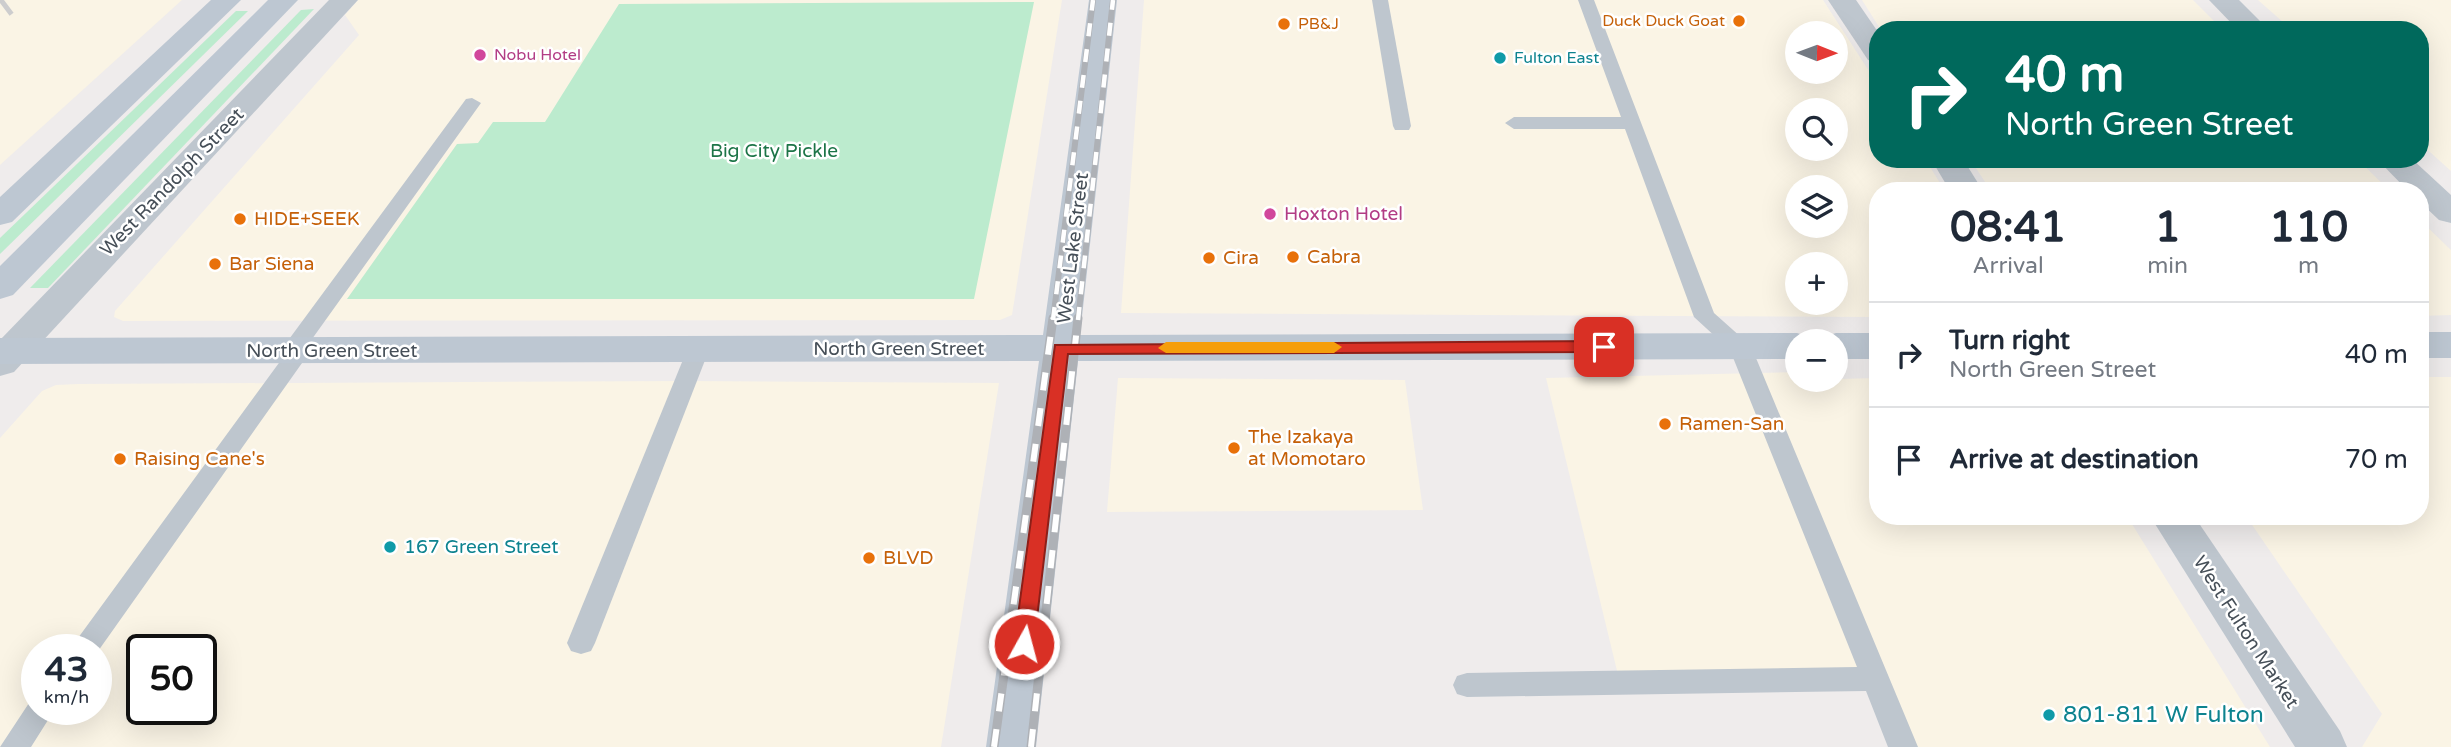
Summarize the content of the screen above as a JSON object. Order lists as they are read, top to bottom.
{
  "streets": {
    "street": [
      "West Randolph Street",
      "West Lake Street",
      "North Green Street",
      "West Fulton Market"
    ]
  },
  "crossings": [
    ["West Randolph Street", "North Green Street"],
    ["West Lake Street", "North Green Street"]
  ],
  "parks": ["Big City Pickle"],
  "places": [
    "Duck Duck Goat",
    "PB&J",
    "Nobu Hotel",
    "Fulton East",
    "Hoxton Hotel",
    "HIDE+SEEK",
    "Cabra",
    "Cira",
    "Bar Siena",
    "Ramen-San",
    "The Izakaya at Momotaro",
    "Raising Cane's",
    "167 Green Street",
    "BLVD",
    "801-811 W Fulton"
  ],
  "north": "right",
  "page": {
    "map_buttons": ["+", "−"],
    "turn": ["40 m", "North Green Street"],
    "eta": [
      "08:41",
      "Arrival",
      "1",
      "min",
      "110",
      "m"
    ],
    "list": [
      {
        "name": "Turn right",
        "note": "North Green Street",
        "value": "40 m"
      },
      {
        "name": "Arrive at destination",
        "value": "70 m"
      }
    ],
    "speed": "43 km/h",
    "limit": "50"
  }
}
